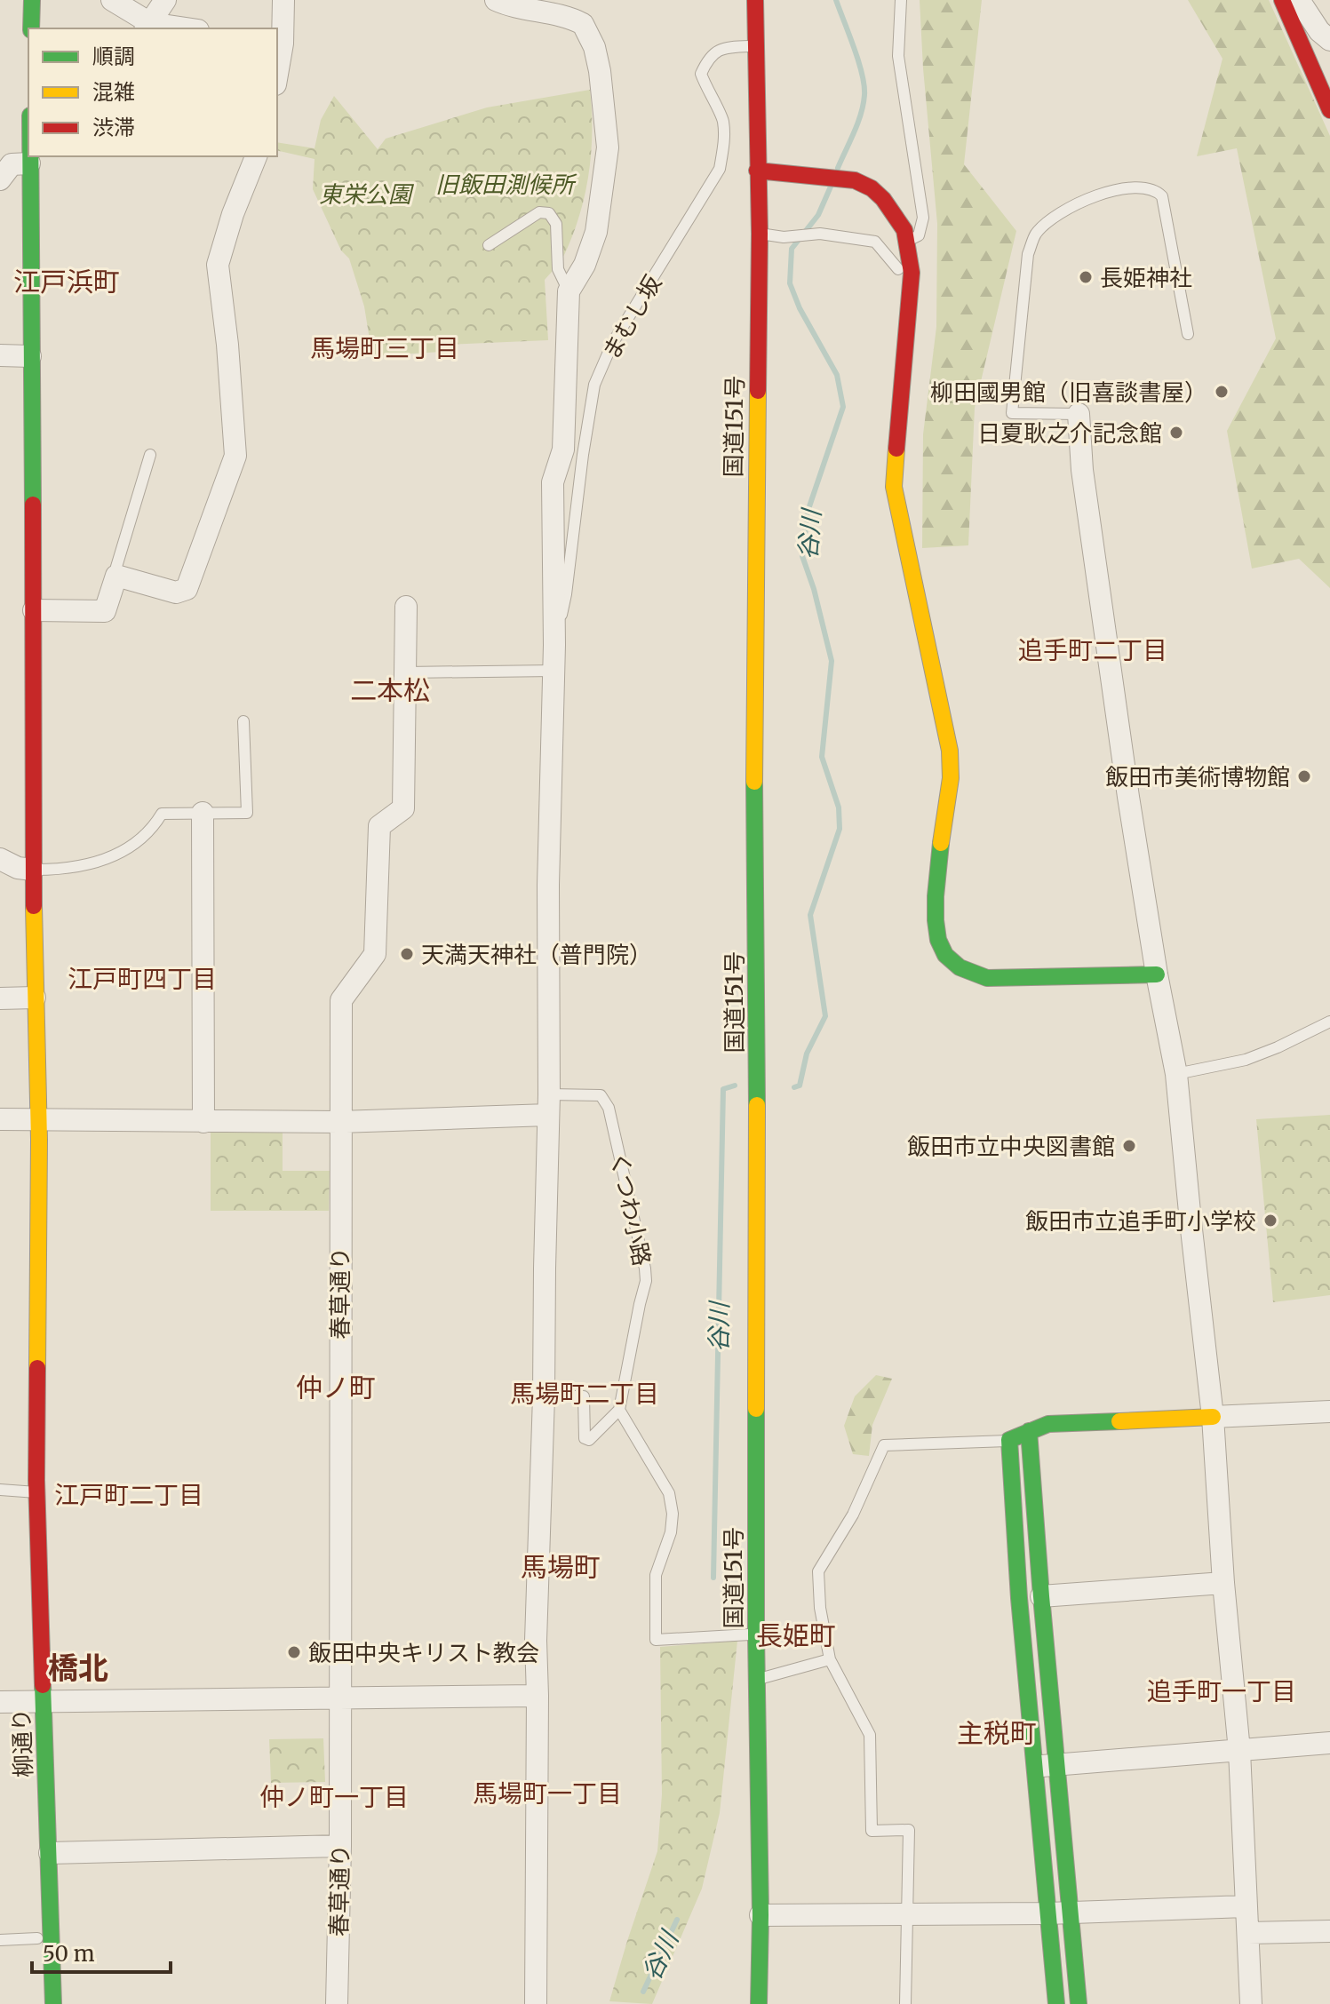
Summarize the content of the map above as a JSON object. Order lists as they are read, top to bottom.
{
  "streets": {
    "main road": ["国道151号", "柳通り"],
    "street": ["春草通り"],
    "lane": ["まむし坂", "くつわ小路"]
  },
  "crossings": [
    ["まむし坂", "国道151号"]
  ],
  "districts": [
    "江戸浜町",
    "馬場町三丁目",
    "追手町二丁目",
    "二本松",
    "江戸町四丁目",
    "仲ノ町",
    "馬場町二丁目",
    "江戸町二丁目",
    "馬場町",
    "長姫町",
    "橋北",
    "追手町一丁目",
    "主税町",
    "馬場町一丁目",
    "仲ノ町一丁目"
  ],
  "water": ["谷川"],
  "parks": ["旧飯田測候所", "東栄公園"],
  "places": [
    "長姫神社",
    "柳田國男館（旧喜談書屋）",
    "日夏耿之介記念館",
    "飯田市美術博物館",
    "天満天神社（普門院）",
    "飯田市立中央図書館",
    "飯田市立追手町小学校",
    "飯田中央キリスト教会"
  ],
  "legend": ["順調", "混雑", "渋滞"],
  "scale_bar": "50 m"
}
